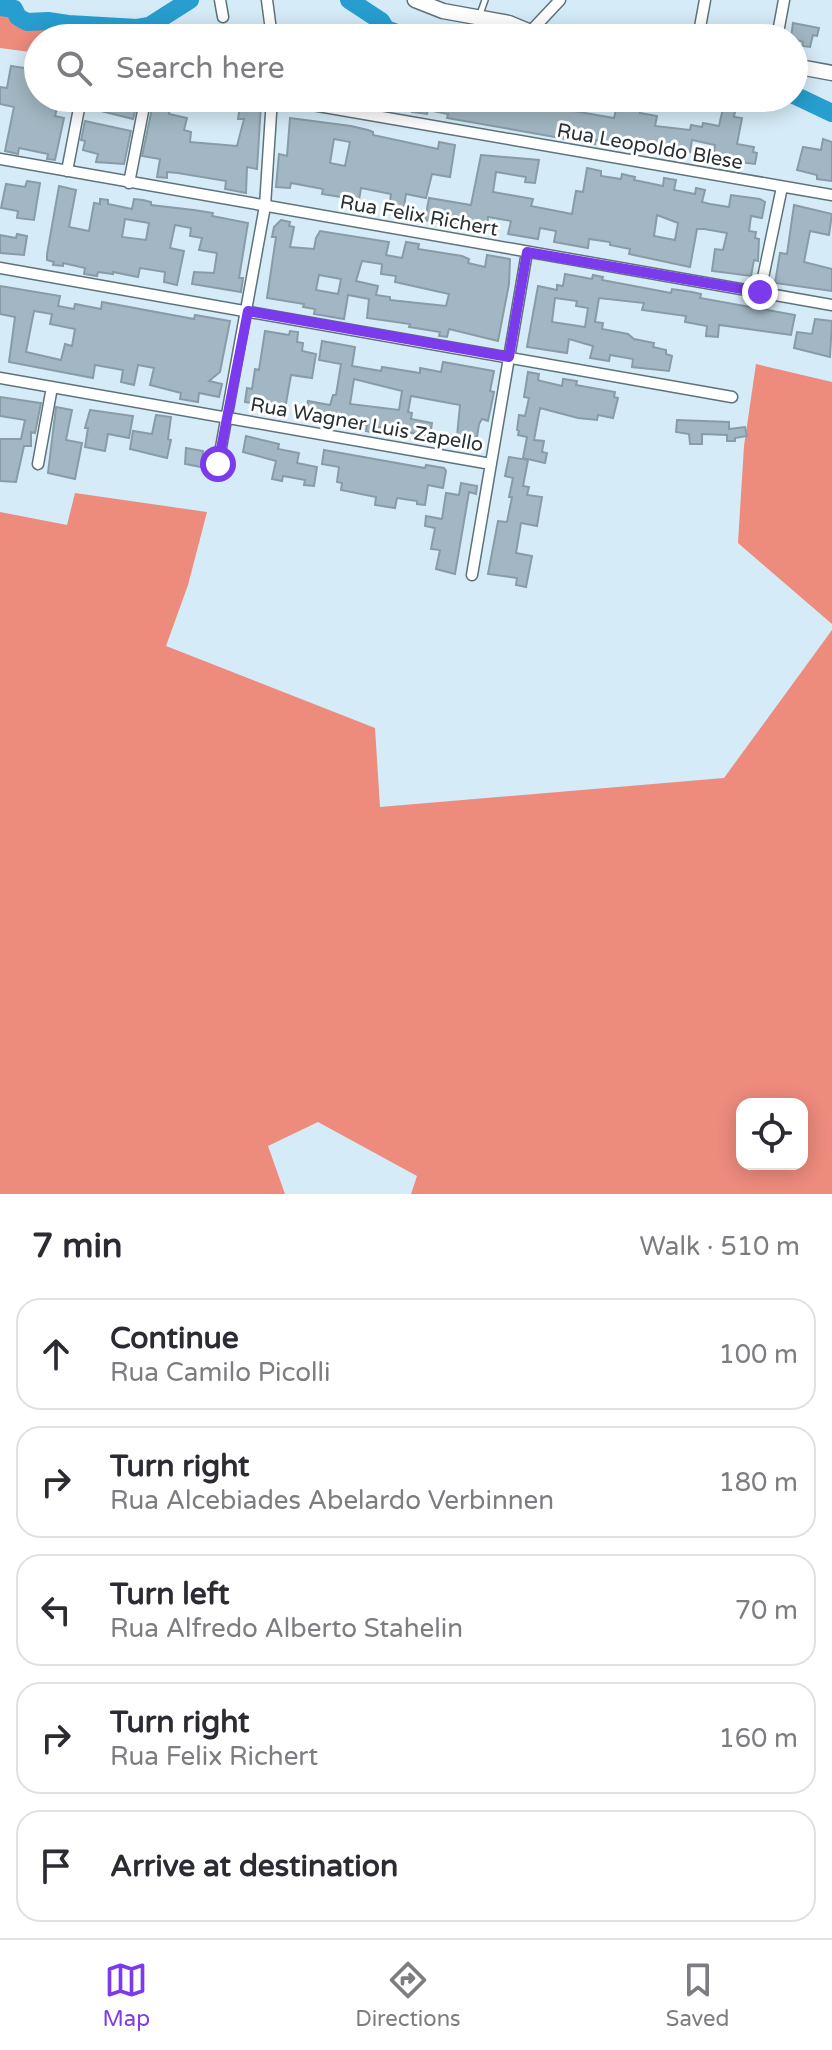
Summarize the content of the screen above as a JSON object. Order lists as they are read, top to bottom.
{
  "streets": {
    "street": ["Rua Leopoldo Blese", "Rua Felix Richert", "Rua Wagner Luis Zapello"]
  },
  "page": {
    "search": "Search here",
    "heading": ["7 min", "Walk · 510 m"],
    "list": [
      ["Continue", "Rua Camilo Picolli", "100 m"],
      ["Turn right", "Rua Alcebiades Abelardo Verbinnen", "180 m"],
      ["Turn left", "Rua Alfredo Alberto Stahelin", "70 m"],
      ["Turn right", "Rua Felix Richert", "160 m"],
      "Arrive at destination"
    ],
    "nav": ["Map", "Directions", "Saved"]
  }
}
